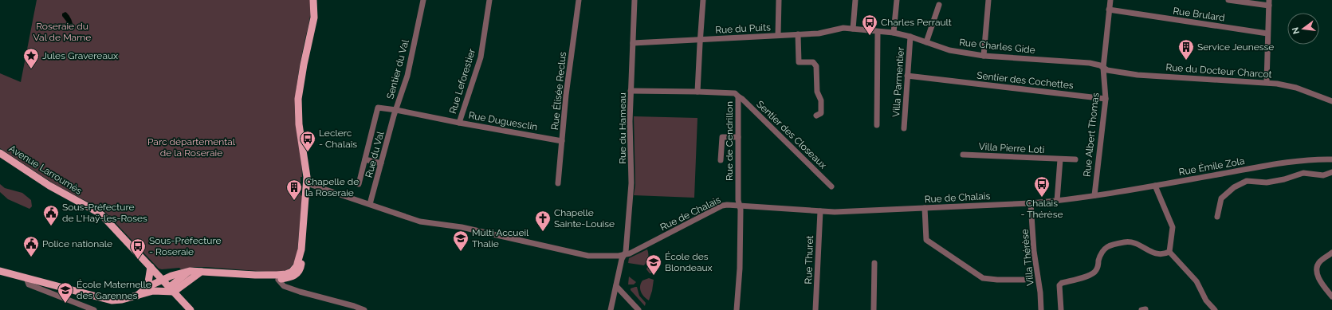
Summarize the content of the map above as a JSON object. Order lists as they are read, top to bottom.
{
  "streets": {
    "main road": ["Avenue Larroumès"],
    "street": [
      "Rue Brulard",
      "Rue du Puits",
      "Rue Charles Gide",
      "Sentier du Val",
      "Rue du Docteur Charcot",
      "Sentier des Cochettes",
      "Rue Leforestier",
      "Villa Parmentier",
      "Rue Élisée Reclus",
      "Rue Duguesclin",
      "Rue du Hameau",
      "Sentier des Closeaux",
      "Rue Albert Thomas",
      "Rue de Cendrillon",
      "Villa Pierre Loti",
      "Rue du Val",
      "Rue Émile Zola",
      "Rue de Chalais",
      "Villa Thérèse",
      "Rue Thuret"
    ]
  },
  "crossings": [
    ["Rue Brulard", "Rue Albert Thomas"],
    ["Rue du Puits", "Rue Charles Gide"],
    ["Rue du Puits", "Rue du Hameau"],
    ["Rue Charles Gide", "Rue du Docteur Charcot"],
    ["Rue Charles Gide", "Villa Parmentier"],
    ["Rue Charles Gide", "Rue Albert Thomas"],
    ["Sentier du Val", "Rue Leforestier"],
    ["Sentier du Val", "Rue du Val"],
    ["Rue du Docteur Charcot", "Rue Albert Thomas"],
    ["Sentier des Cochettes", "Villa Parmentier"],
    ["Sentier des Cochettes", "Rue Albert Thomas"],
    ["Rue Leforestier", "Rue Duguesclin"],
    ["Rue Leforestier", "Rue du Val"],
    ["Rue Élisée Reclus", "Rue Duguesclin"],
    ["Rue du Hameau", "Rue de Cendrillon"],
    ["Rue du Hameau", "Rue de Chalais"],
    ["Sentier des Closeaux", "Rue de Cendrillon"],
    ["Rue Albert Thomas", "Rue Émile Zola"],
    ["Rue Albert Thomas", "Rue de Chalais"],
    ["Rue de Cendrillon", "Rue de Chalais"],
    ["Rue du Val", "Rue de Chalais"],
    ["Rue Émile Zola", "Rue de Chalais"],
    ["Rue de Chalais", "Villa Thérèse"],
    ["Rue de Chalais", "Rue Thuret"]
  ],
  "parks": ["Roseraie du Val de Marne", "Parc départemental de la Roseraie"],
  "places": {
    "bus stop": [
      "Charles Perrault",
      "Leclerc - Chalais",
      "Chalais - Thérèse",
      "Sous-Préfecture - Roseraie"
    ],
    "building": ["Service Jeunesse", "Chapelle de la Roseraie"],
    "place": ["Jules Gravereaux"],
    "public building": ["Sous-Préfecture de L'Haÿ-les-Roses", "Police nationale"],
    "church": ["Chapelle Sainte-Louise"],
    "school or university": ["Multi Accueil Thalie", "École des Blondeaux", "École Maternelle des Garennes"]
  },
  "north": "left"
}
